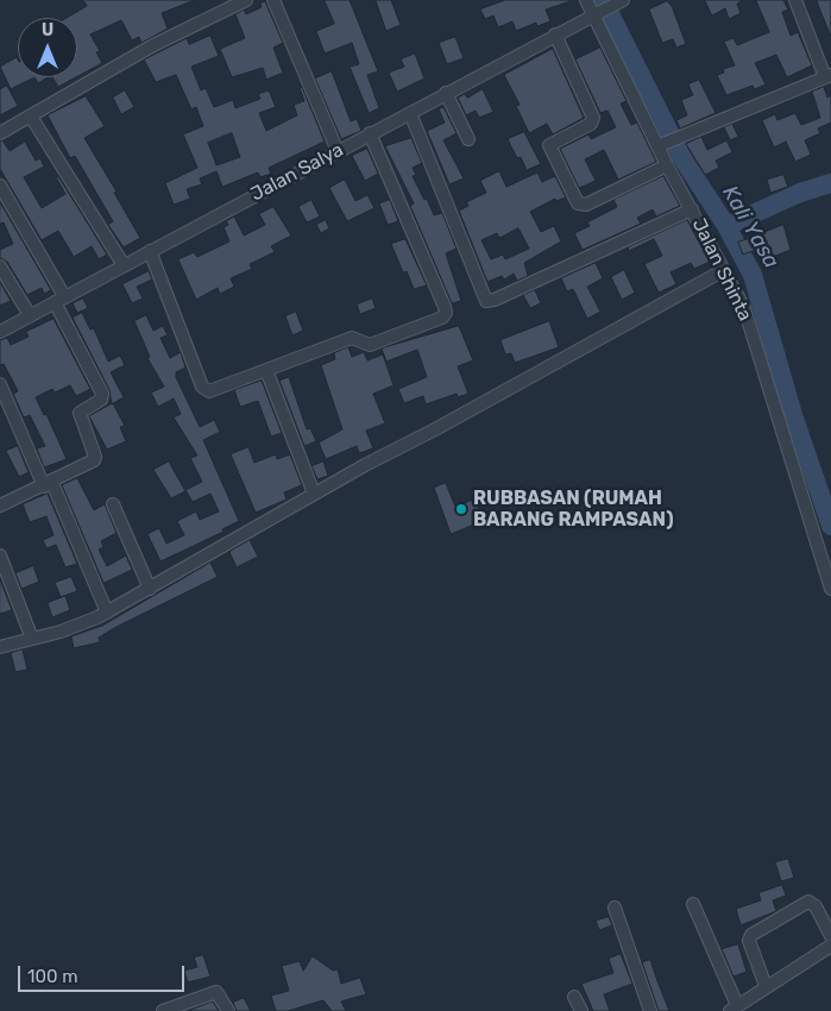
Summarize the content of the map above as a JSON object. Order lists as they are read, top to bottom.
{
  "streets": {
    "street": ["Jalan Salya", "Jalan Shinta"]
  },
  "crossings": [
    ["Jalan Salya", "Jalan Shinta"]
  ],
  "water": ["Kali Yasa"],
  "places": ["RUBBASAN (RUMAH BARANG RAMPASAN)"],
  "scale_bar": "100 m",
  "north": "top"
}
